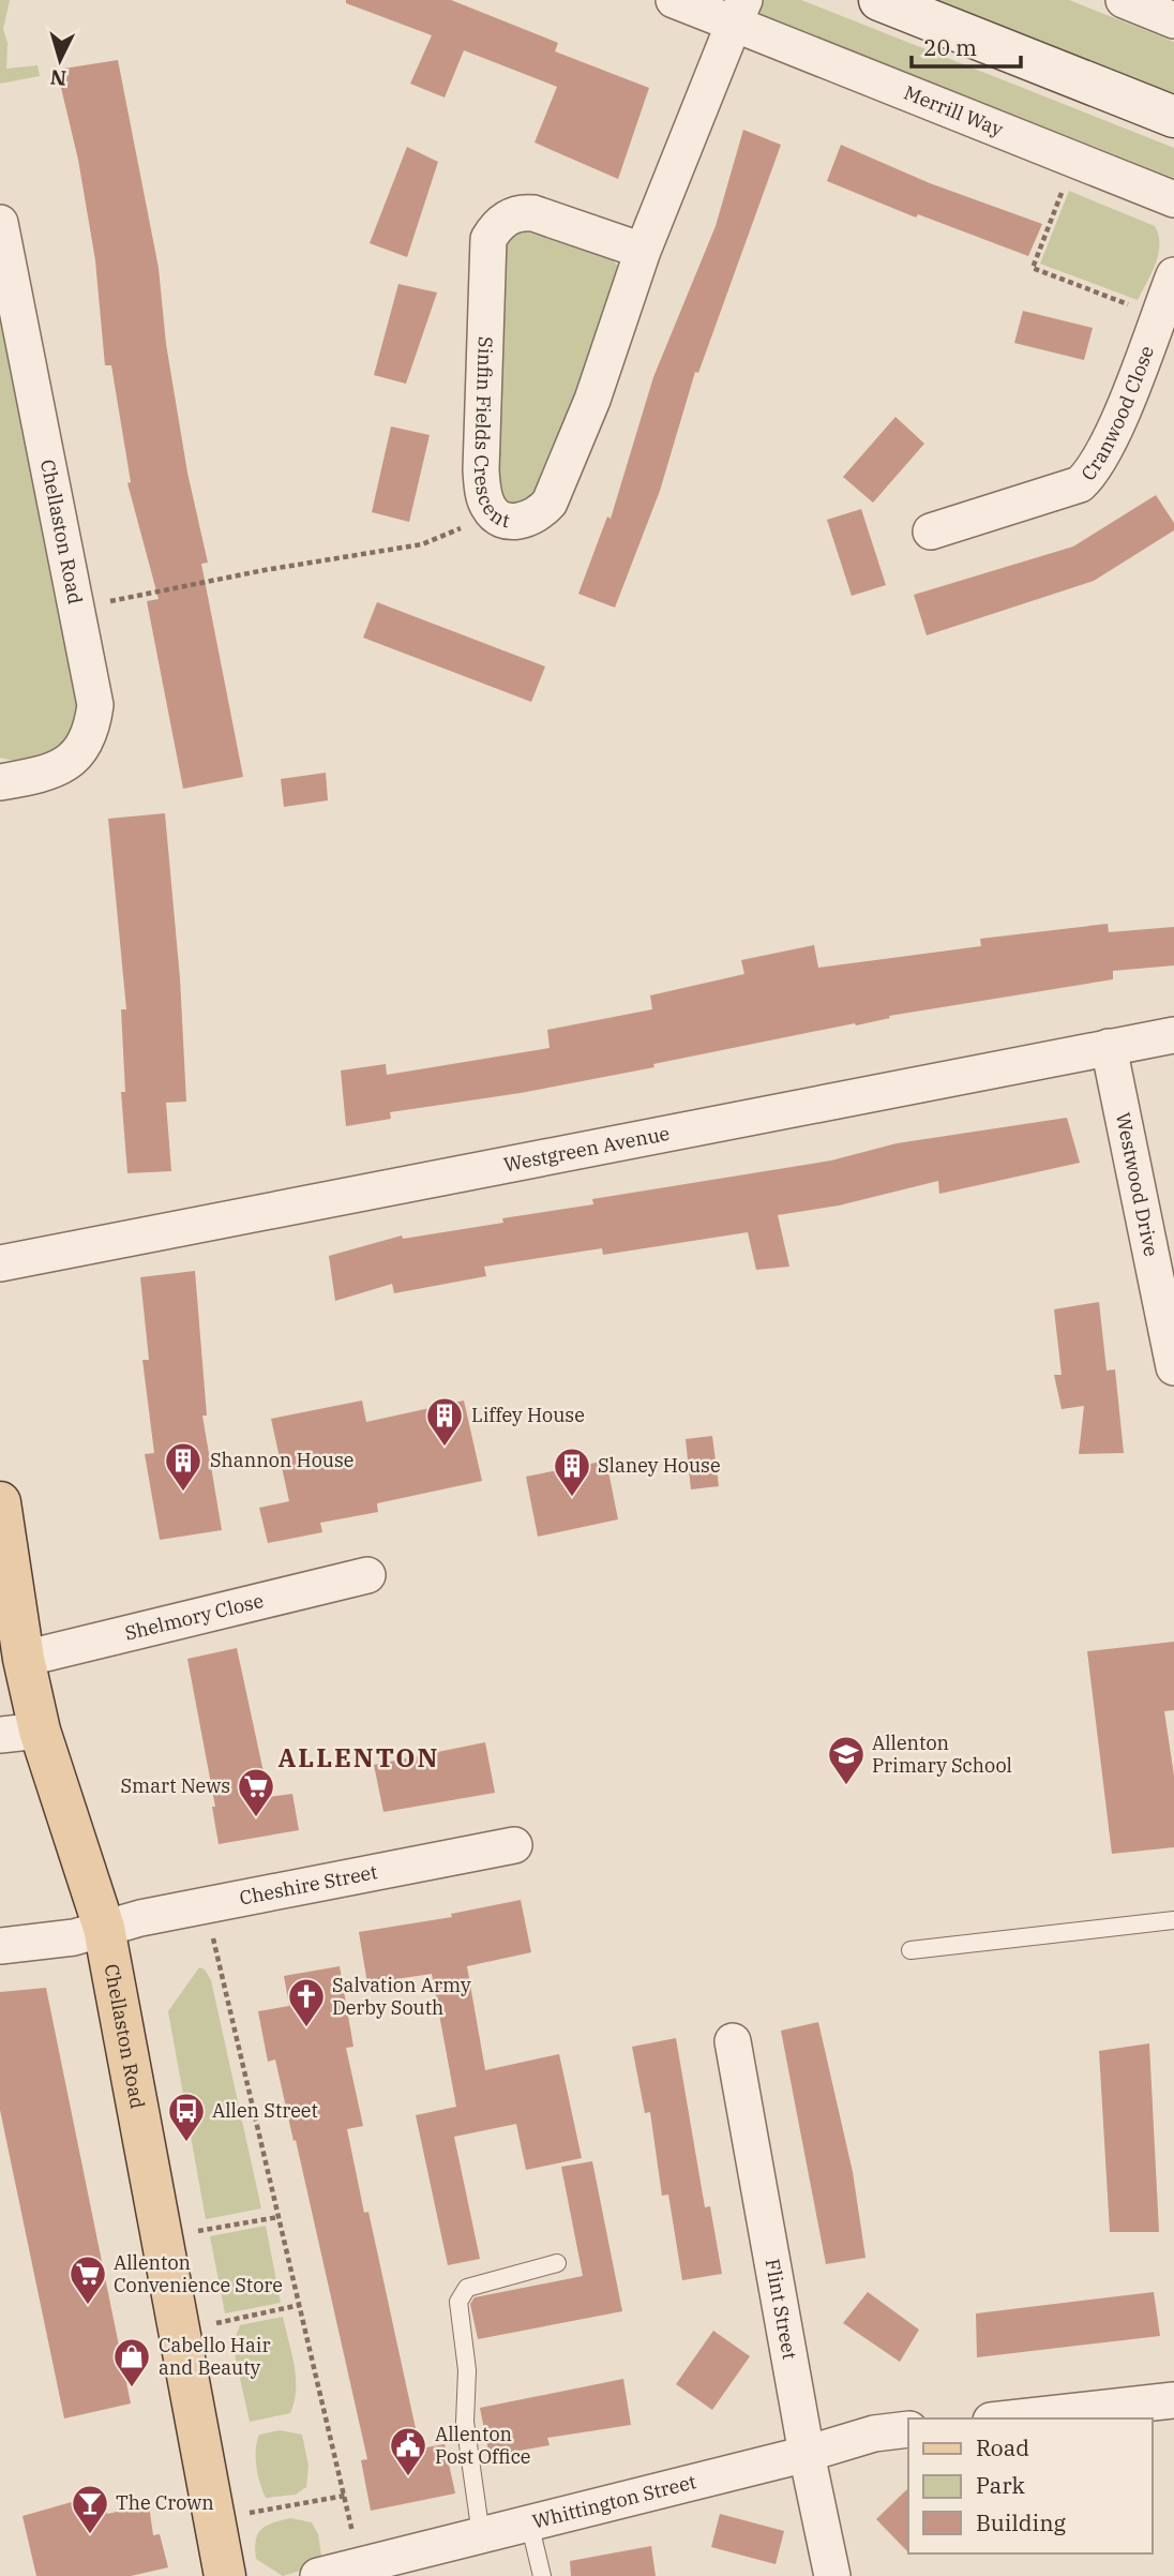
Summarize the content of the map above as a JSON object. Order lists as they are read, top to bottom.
{
  "streets": {
    "main road": ["Chellaston Road"],
    "street": [
      "Merrill Way",
      "Cranwood Close",
      "Sinfin Fields Crescent",
      "Westgreen Avenue",
      "Westwood Drive",
      "Shelmory Close",
      "Cheshire Street",
      "Flint Street",
      "Whittington Street"
    ]
  },
  "crossings": [
    ["Merrill Way", "Sinfin Fields Crescent"],
    ["Chellaston Road", "Shelmory Close"],
    ["Chellaston Road", "Cheshire Street"],
    ["Westgreen Avenue", "Westwood Drive"],
    ["Flint Street", "Whittington Street"]
  ],
  "districts": ["ALLENTON"],
  "places": {
    "building": ["Liffey House", "Shannon House", "Slaney House"],
    "school or university": ["Allenton Primary School"],
    "supermarket": ["Smart News", "Allenton Convenience Store"],
    "church": ["Salvation Army Derby South"],
    "bus stop": ["Allen Street"],
    "shop": ["Cabello Hair and Beauty"],
    "public building": ["Allenton Post Office"],
    "bar": ["The Crown"]
  },
  "legend": ["Road", "Park", "Building"],
  "scale_bar": "20 m",
  "north": "bottom"
}
